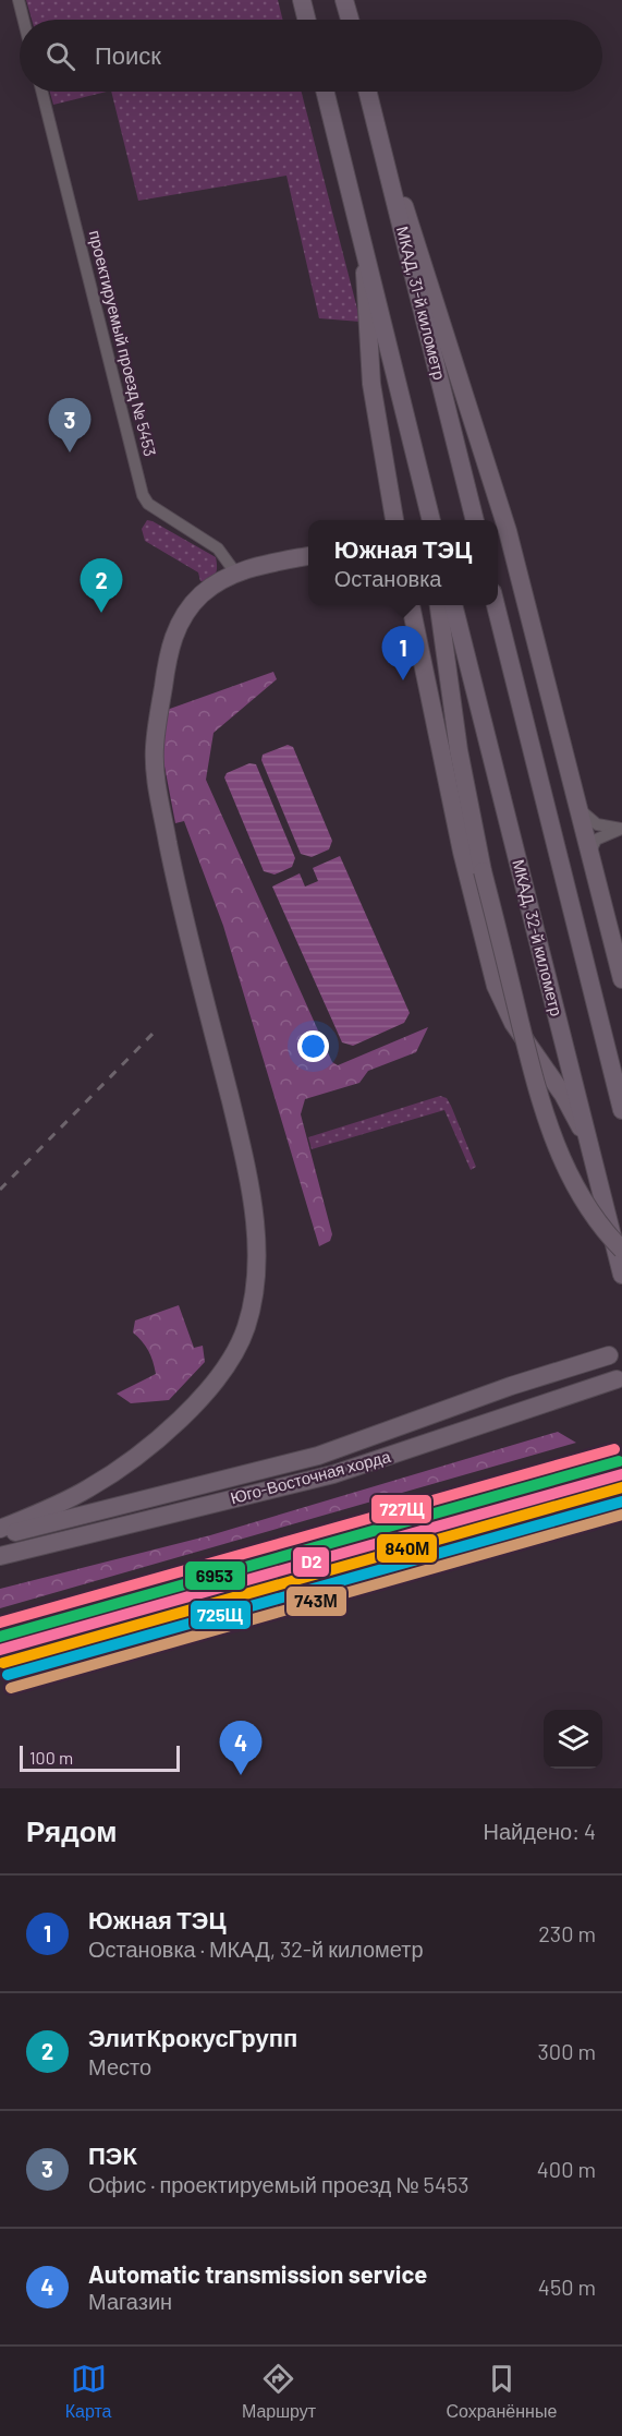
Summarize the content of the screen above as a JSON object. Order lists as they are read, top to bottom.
{
  "streets": {
    "highway": ["МКАД, 31-й километр", "МКАД, 32-й километр"],
    "main road": ["Юго-Восточная хорда"],
    "street": ["проектируемый проезд № 5453"]
  },
  "lines": [
    "transit line 727Щ",
    "transit line 6953",
    "transit line D2",
    "transit line 840М",
    "transit line 725Щ",
    "transit line 743М"
  ],
  "scale_bar": "100 m",
  "page": {
    "search": "Поиск",
    "pins": [
      "3",
      "2",
      "1",
      "4"
    ],
    "popup": ["Южная ТЭЦ", "Остановка"],
    "scale": "100 m",
    "heading": ["Рядом", "Найдено: 4"],
    "list": [
      {
        "mark": "1",
        "name": "Южная ТЭЦ",
        "note": "Остановка · МКАД, 32-й километр",
        "value": "230 m"
      },
      {
        "mark": "2",
        "name": "ЭлитКрокусГрупп",
        "note": "Место",
        "value": "300 m"
      },
      {
        "mark": "3",
        "name": "ПЭК",
        "note": "Офис · проектируемый проезд № 5453",
        "value": "400 m"
      },
      {
        "mark": "4",
        "name": "Automatic transmission service",
        "note": "Магазин",
        "value": "450 m"
      }
    ],
    "nav": ["Карта", "Маршрут", "Сохранённые"]
  }
}
